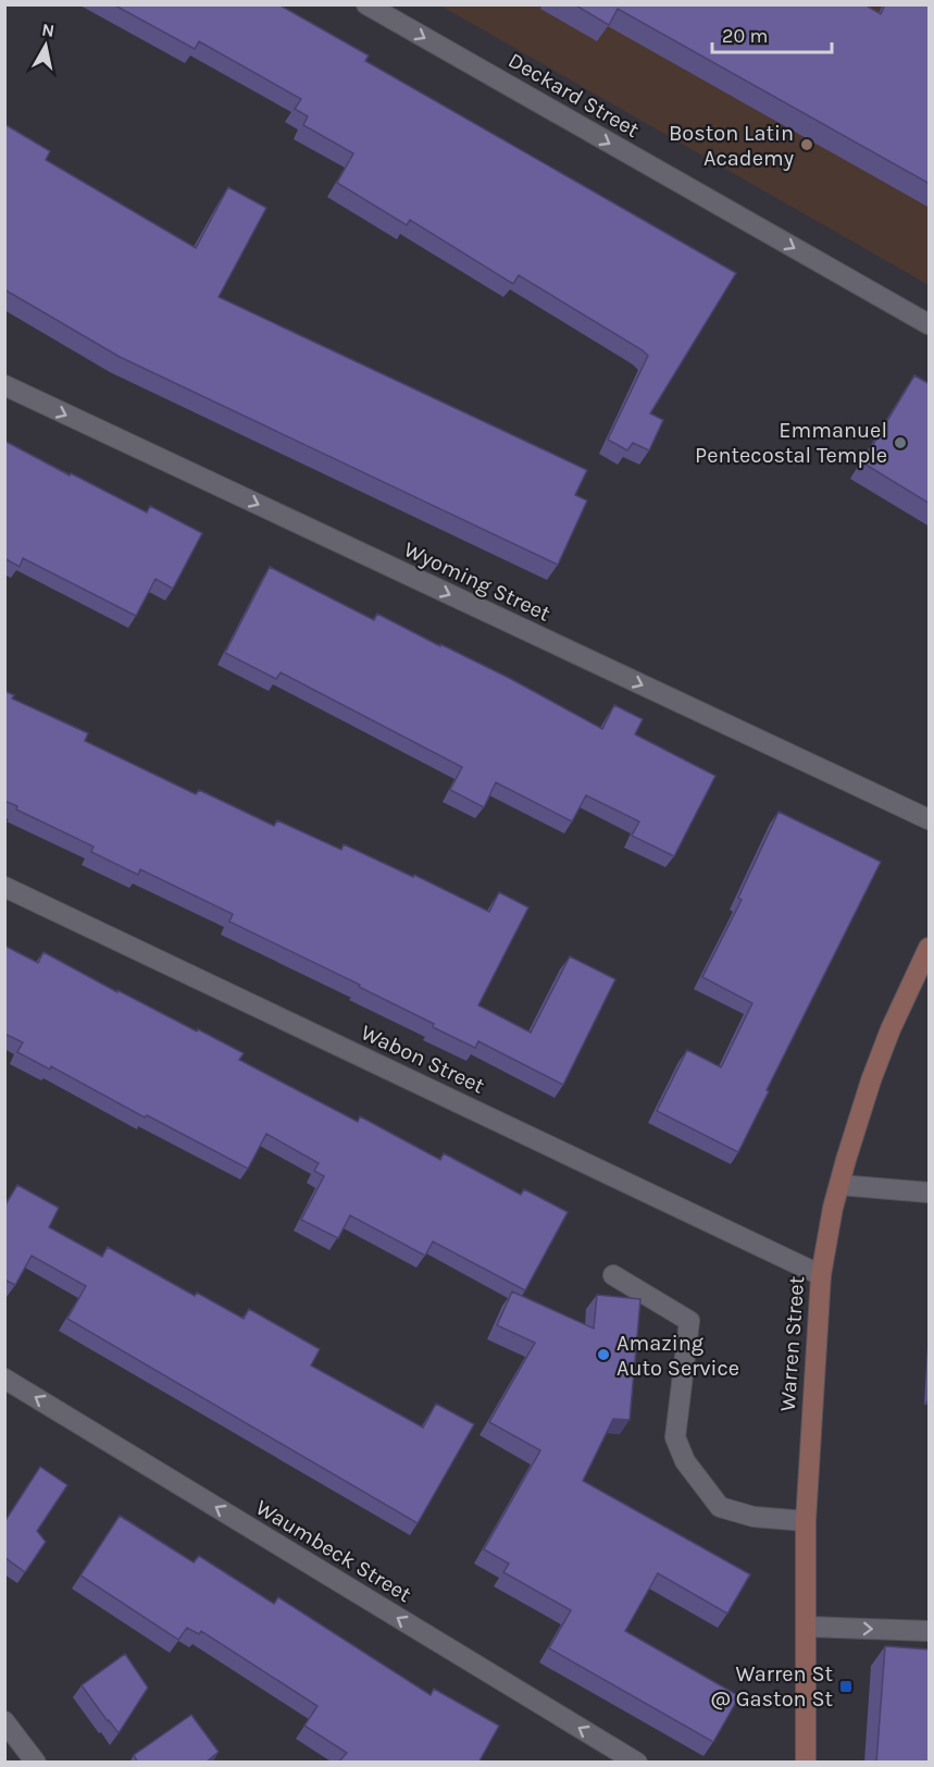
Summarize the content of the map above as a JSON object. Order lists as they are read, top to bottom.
{
  "streets": {
    "main road": ["Warren Street"],
    "street": [
      "Deckard Street",
      "Wyoming Street",
      "Wabon Street",
      "Waumbeck Street"
    ]
  },
  "crossings": [
    ["Wabon Street", "Warren Street"]
  ],
  "one_way": ["Deckard Street", "Wyoming Street", "Waumbeck Street"],
  "places": {
    "other": ["Boston Latin Academy", "Emmanuel Pentecostal Temple", "Amazing Auto Service"],
    "transit": ["Warren St @ Gaston St"]
  },
  "scale_bar": "20 m",
  "north": "top"
}
